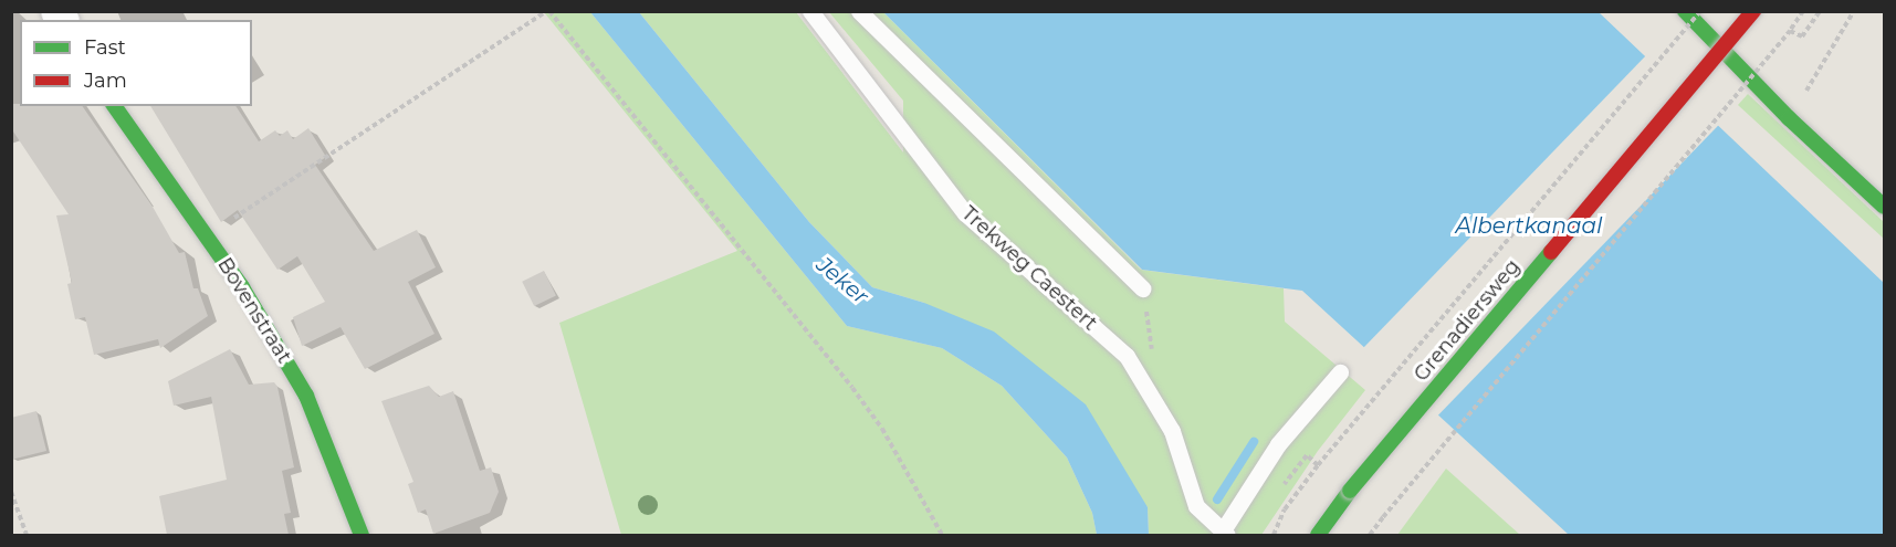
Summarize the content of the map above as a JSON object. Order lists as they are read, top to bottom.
{
  "streets": {
    "street": ["Bovenstraat", "Grenadiersweg"],
    "lane": ["Trekweg Caestert"]
  },
  "water": ["Albertkanaal", "Jeker"],
  "legend": ["Fast", "Jam"]
}
